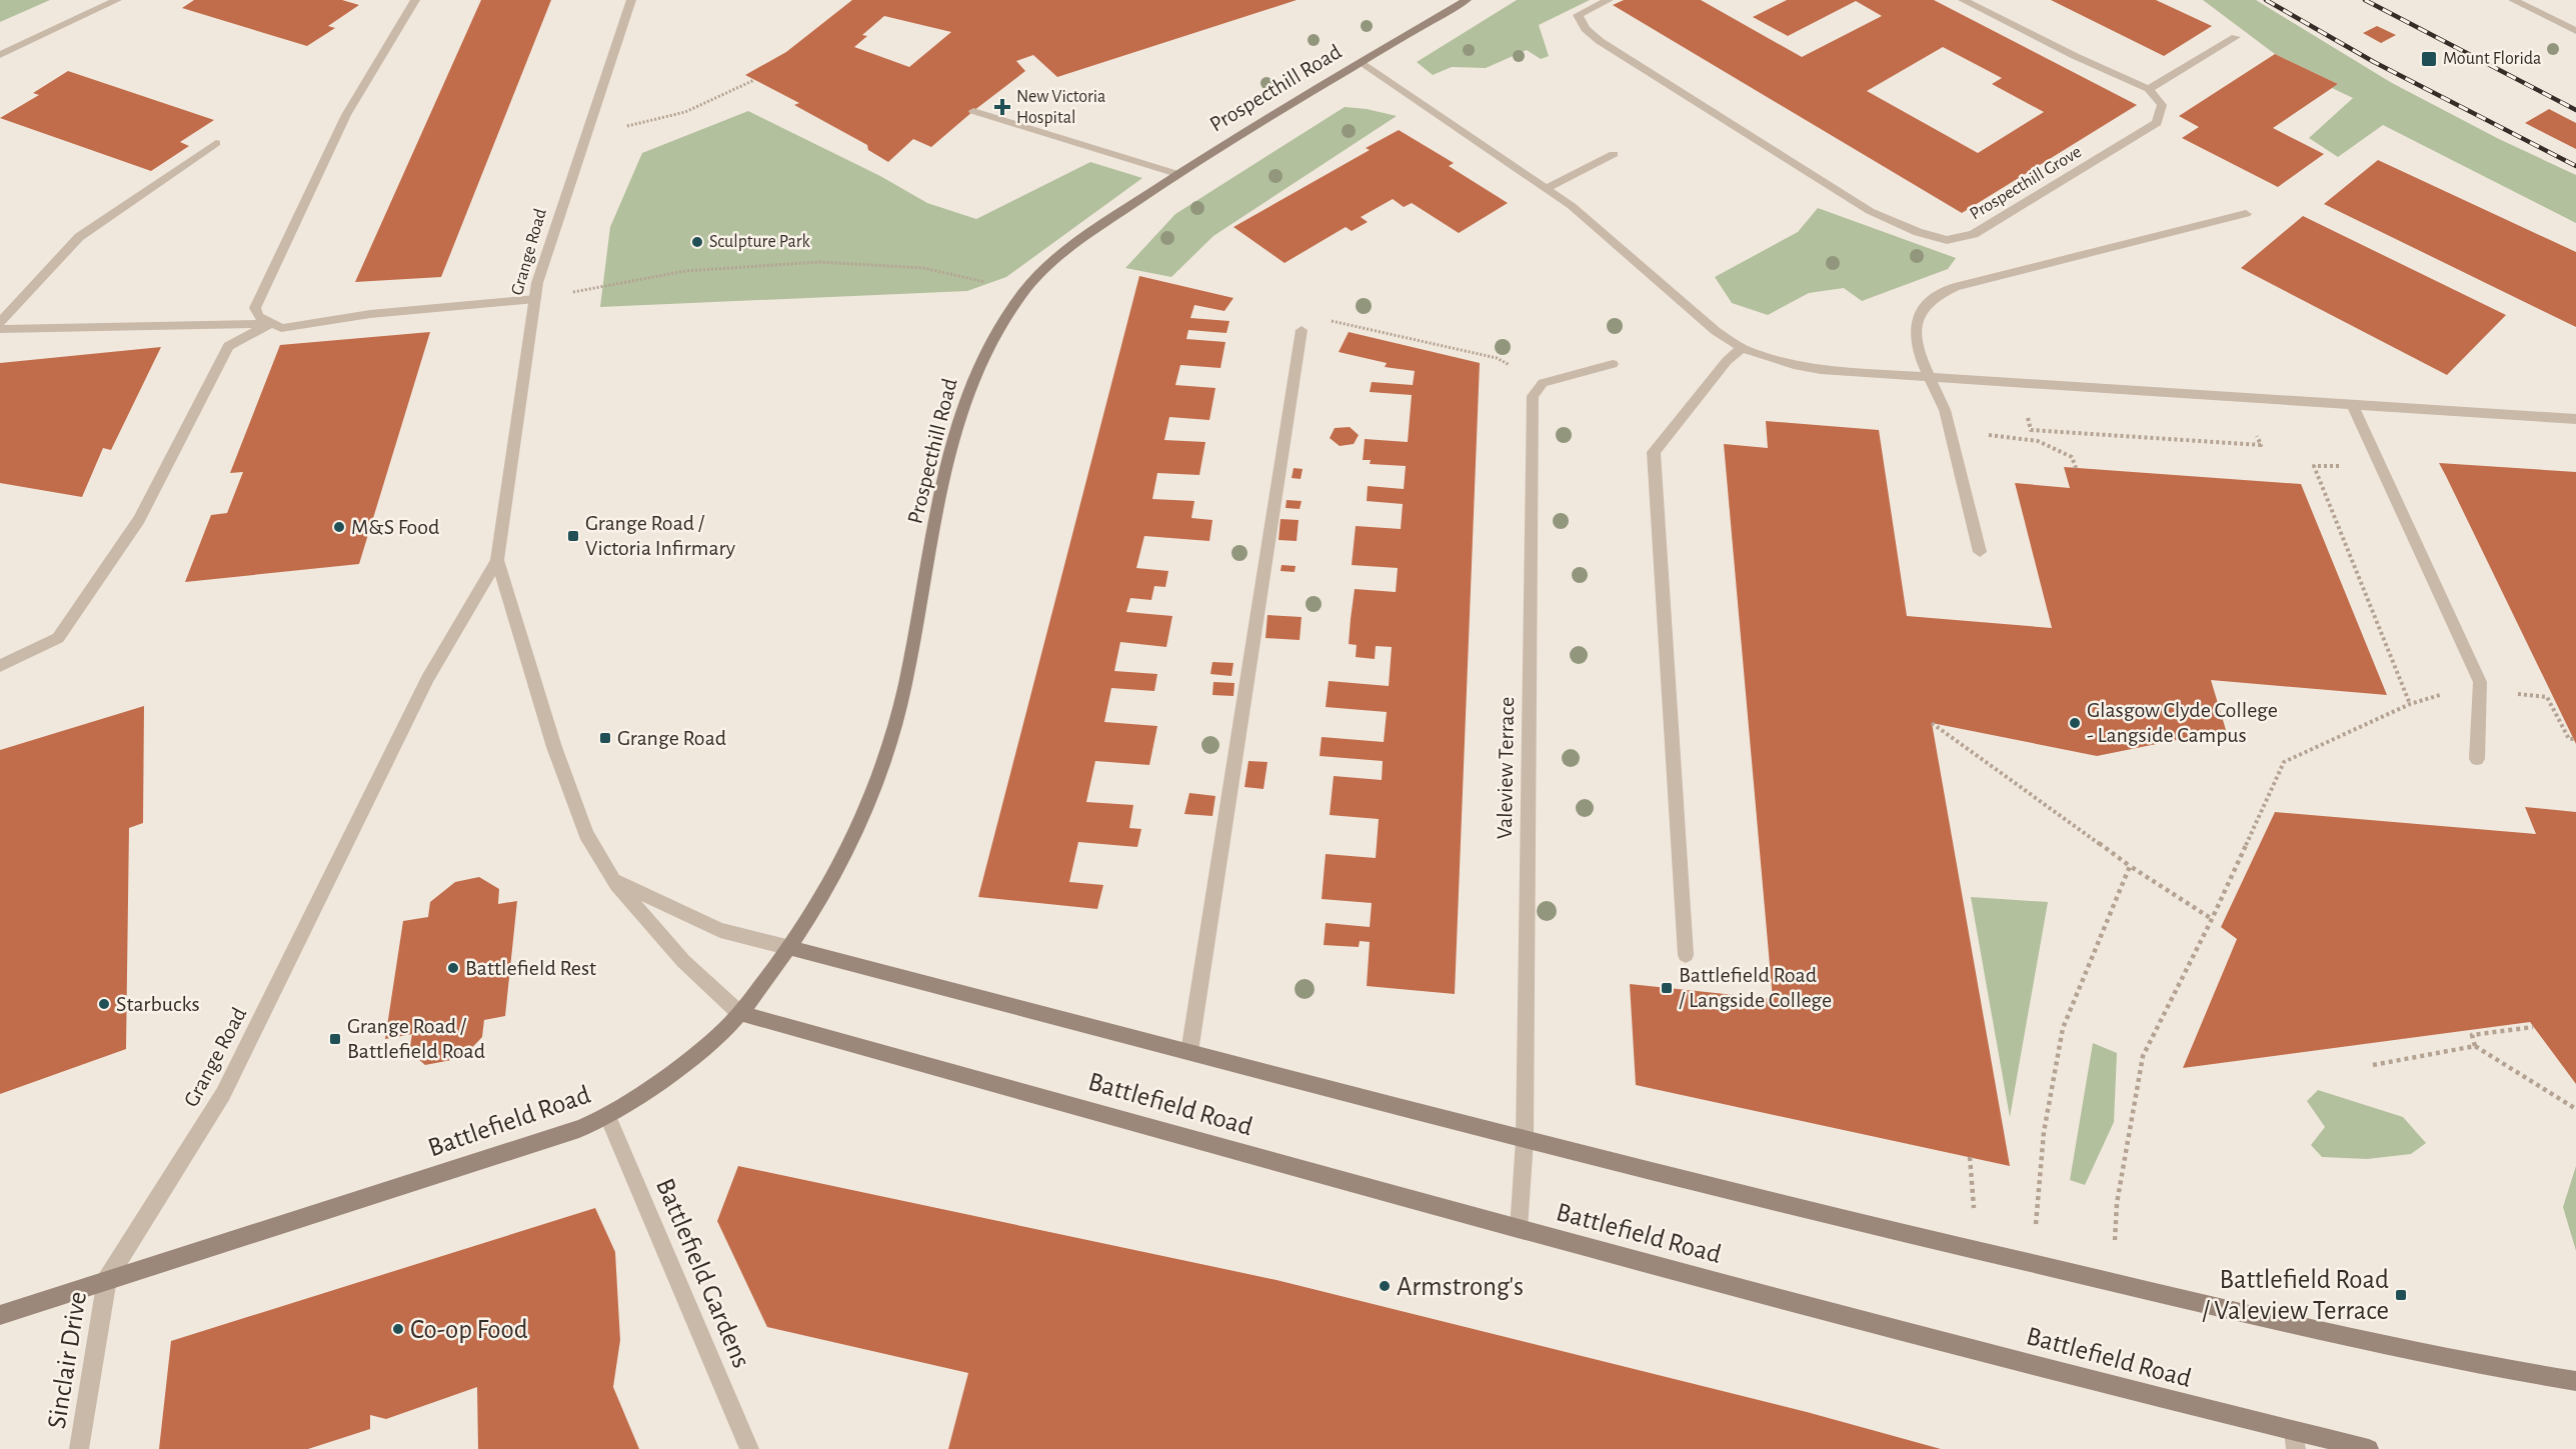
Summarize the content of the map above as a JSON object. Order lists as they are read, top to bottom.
{
  "streets": {
    "main road": ["Prospecthill Road", "Battlefield Road"],
    "street": [
      "Prospecthill Grove",
      "Grange Road",
      "Valeview Terrace",
      "Battlefield Gardens",
      "Sinclair Drive"
    ]
  },
  "crossings": [
    ["Prospecthill Road", "Grange Road"],
    ["Prospecthill Road", "Battlefield Road"],
    ["Grange Road", "Battlefield Road"],
    ["Grange Road", "Sinclair Drive"],
    ["Valeview Terrace", "Battlefield Road"],
    ["Battlefield Road", "Battlefield Gardens"],
    ["Battlefield Road", "Sinclair Drive"]
  ],
  "places": {
    "transit": [
      "Mount Florida",
      "Grange Road / Victoria Infirmary",
      "Grange Road",
      "Battlefield Road / Langside College",
      "Grange Road / Battlefield Road",
      "Battlefield Road / Valeview Terrace"
    ],
    "health": ["New Victoria Hospital"],
    "other": [
      "Sculpture Park",
      "M&S Food",
      "Glasgow Clyde College - Langside Campus",
      "Battlefield Rest",
      "Starbucks",
      "Armstrong's",
      "Co-op Food"
    ]
  }
}
